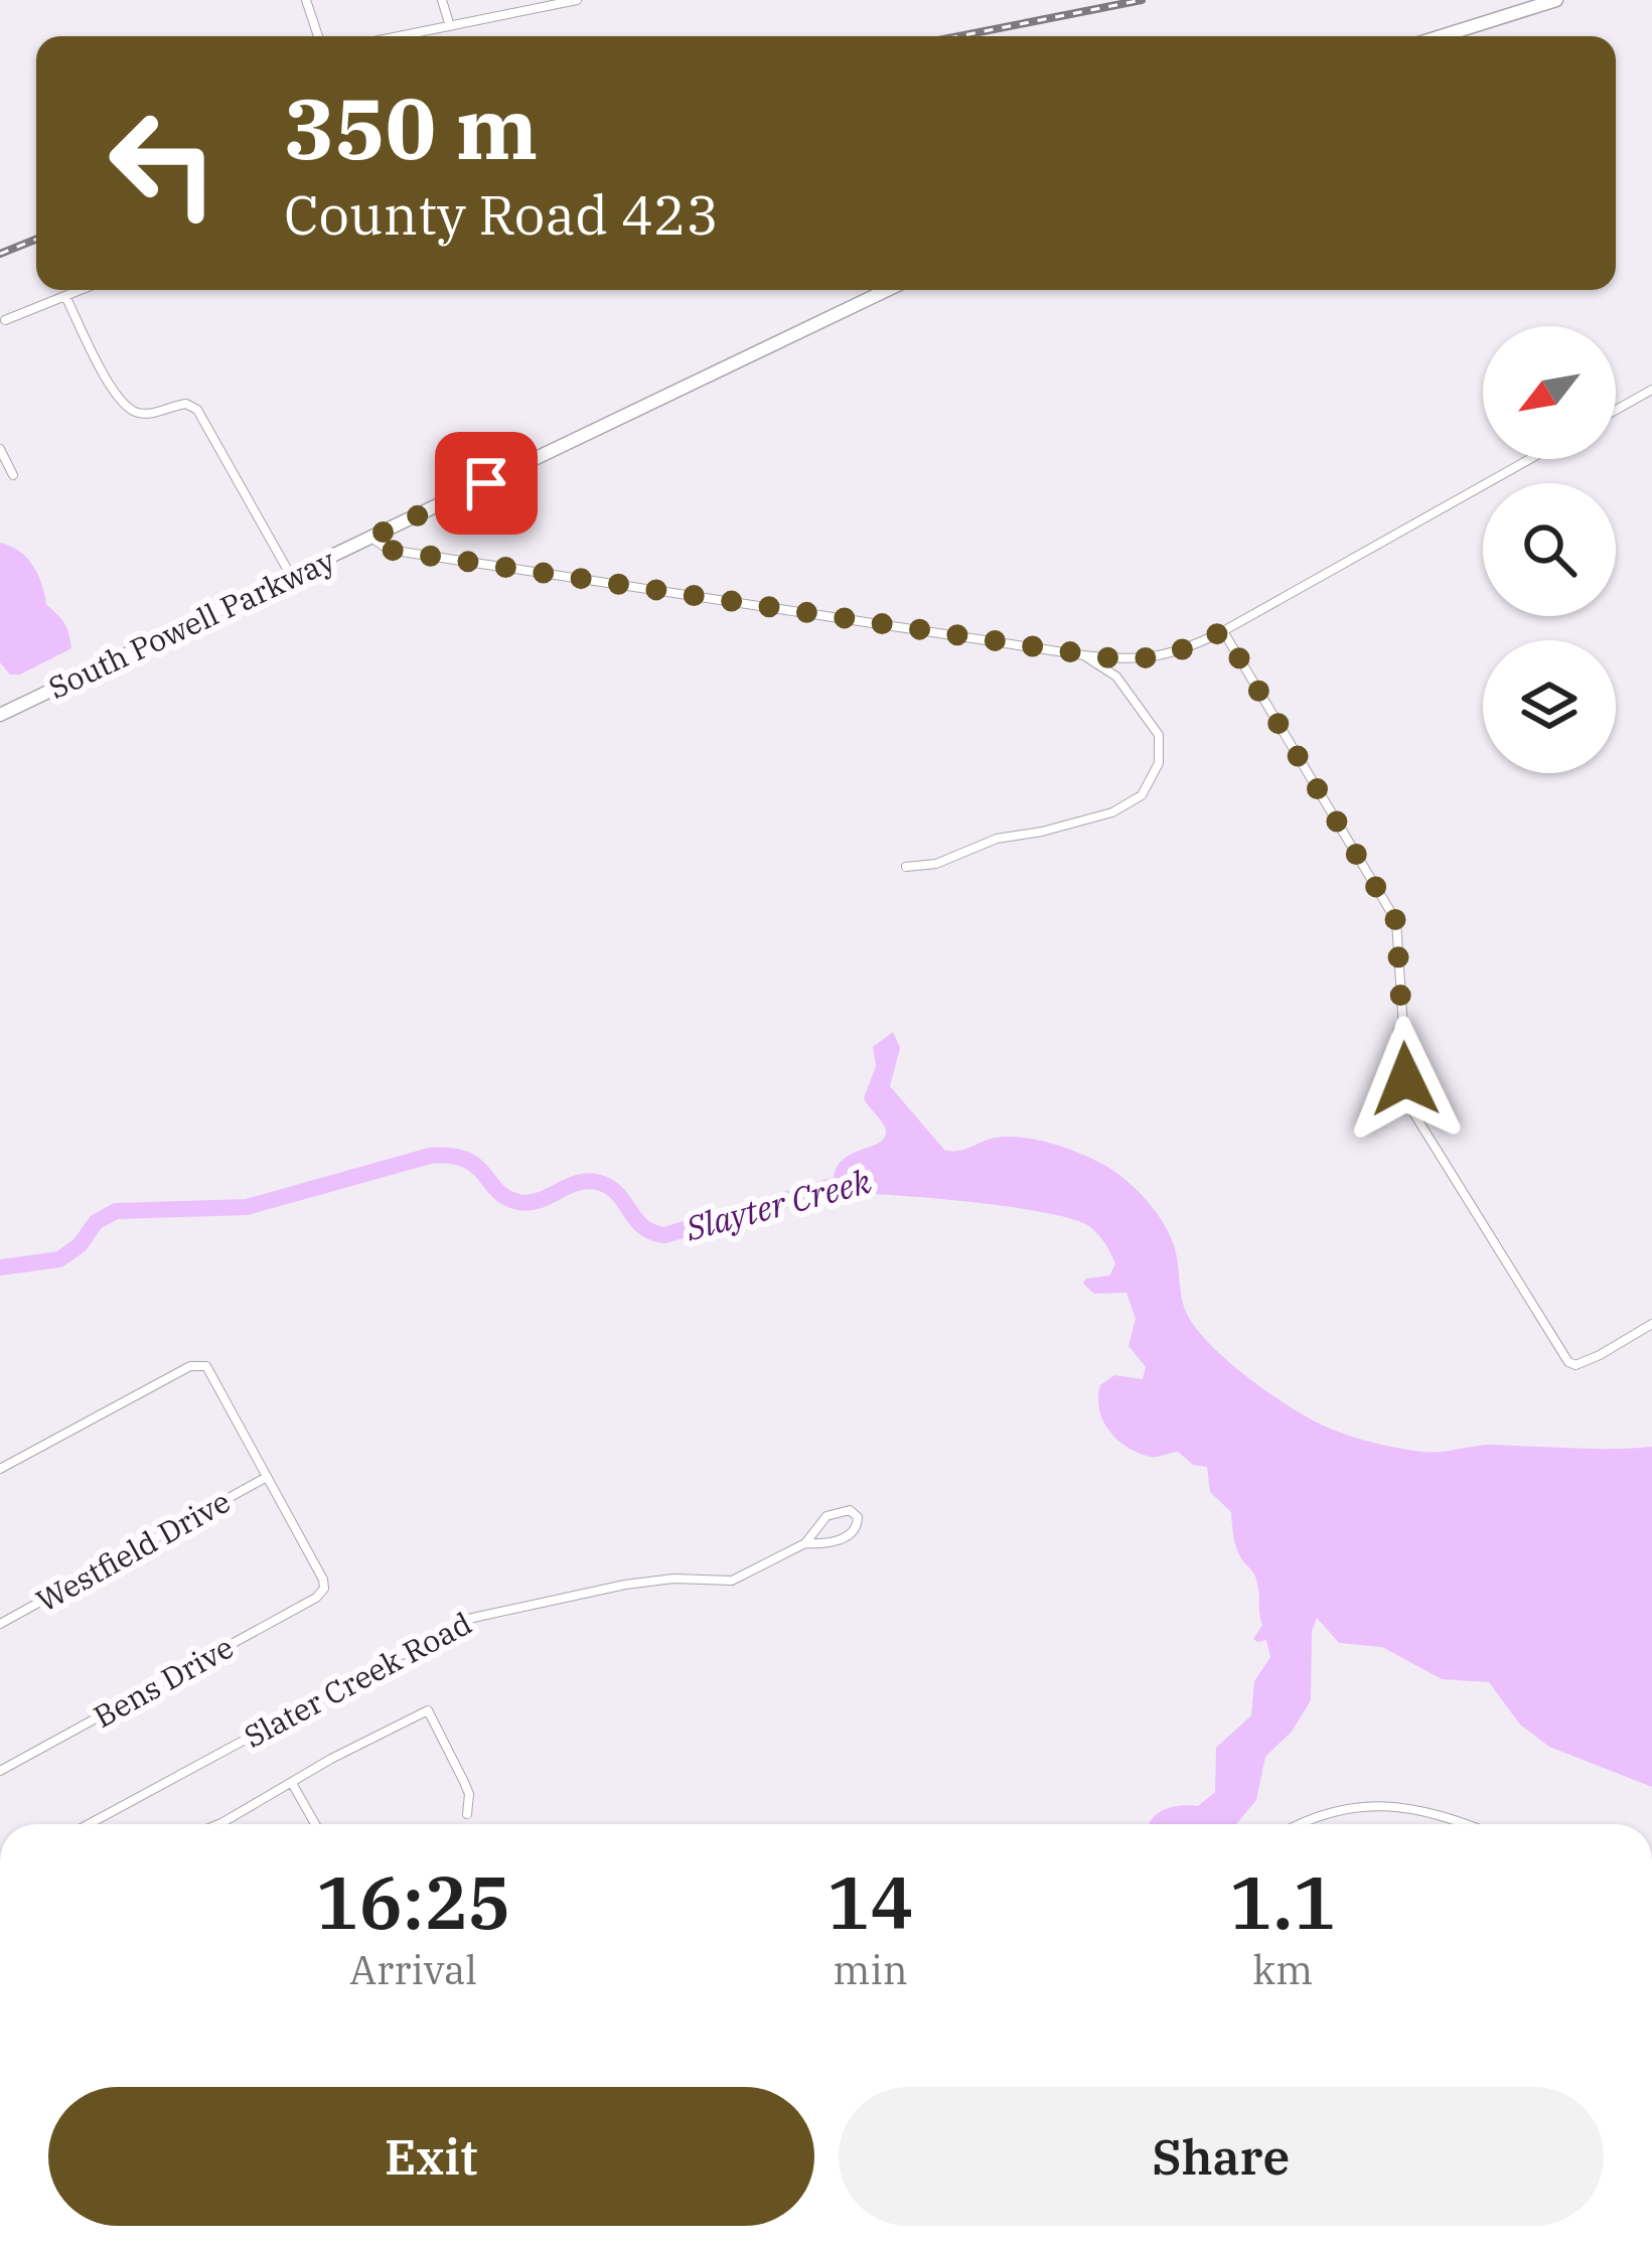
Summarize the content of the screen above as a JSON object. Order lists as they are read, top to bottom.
{
  "streets": {
    "main road": ["South Powell Parkway"],
    "street": ["Westfield Drive", "Slater Creek Road", "Bens Drive"]
  },
  "crossings": [
    ["Westfield Drive", "Bens Drive"]
  ],
  "water": ["Slayter Creek"],
  "north": "bottom left",
  "page": {
    "turn": ["350 m", "County Road 423"],
    "eta": [
      "16:25",
      "Arrival",
      "14",
      "min",
      "1.1",
      "km"
    ],
    "buttons": ["Exit", "Share"]
  }
}
